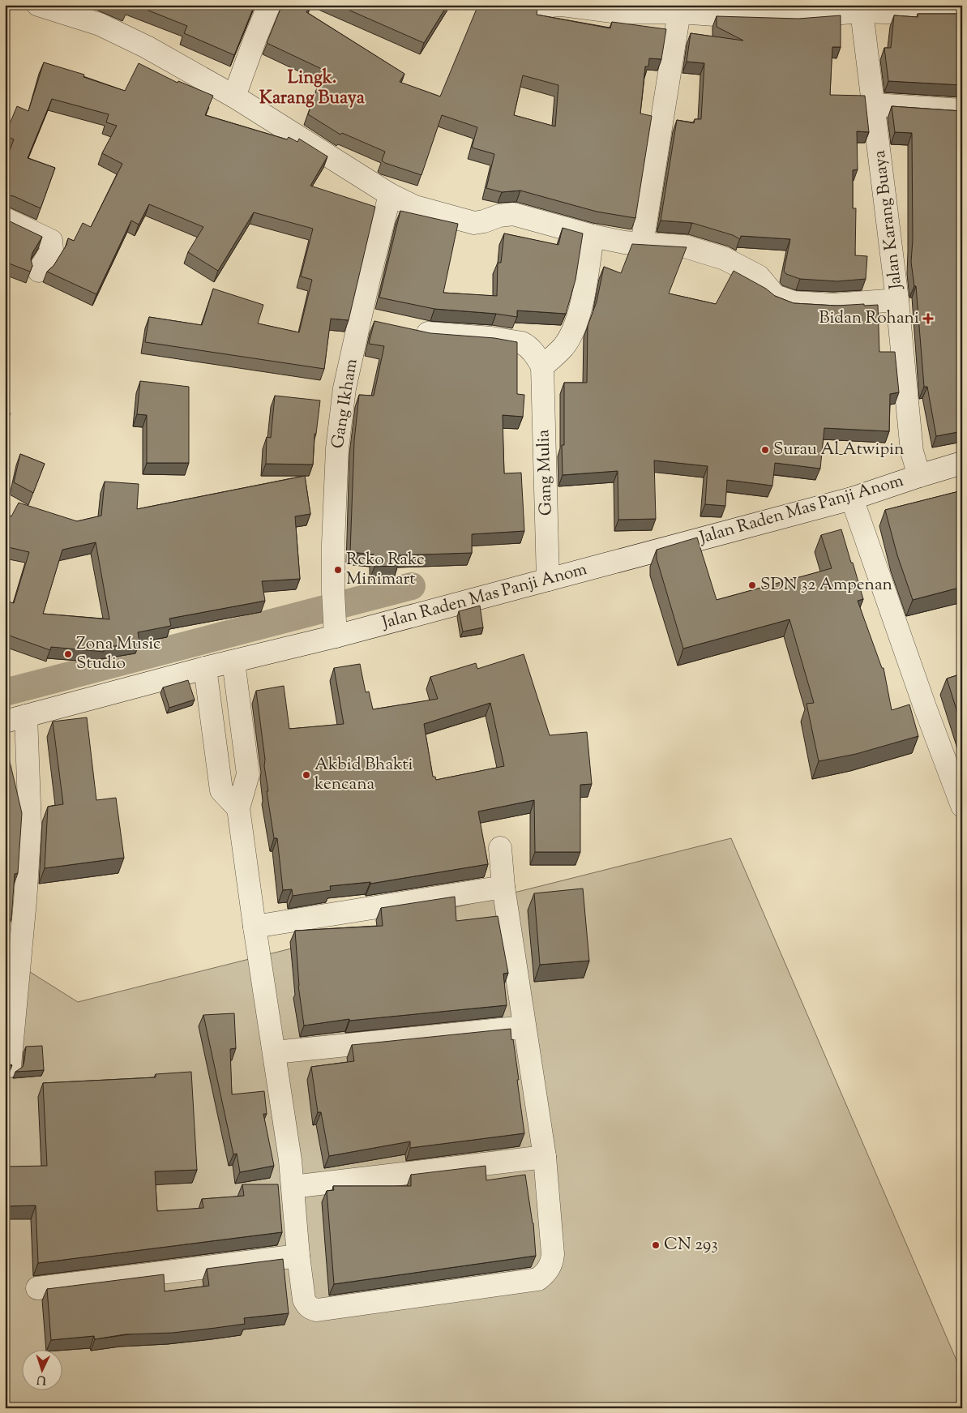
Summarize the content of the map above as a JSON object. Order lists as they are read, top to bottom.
{
  "streets": {
    "street": [
      "Jalan Karang Buaya",
      "Gang Ikham",
      "Gang Mulia",
      "Jalan Raden Mas Panji Anom"
    ]
  },
  "crossings": [
    ["Jalan Karang Buaya", "Jalan Raden Mas Panji Anom"],
    ["Gang Ikham", "Jalan Raden Mas Panji Anom"],
    ["Gang Mulia", "Jalan Raden Mas Panji Anom"]
  ],
  "districts": ["Lingk. Karang Buaya"],
  "places": {
    "health": ["Bidan Rohani"],
    "other": [
      "Surau Al_Atwipin",
      "Reko Rake Minimart",
      "SDN 32 Ampenan",
      "Zona Music Studio",
      "Akbid Bhakti kencana",
      "CN 293"
    ]
  },
  "north": "bottom"
}
